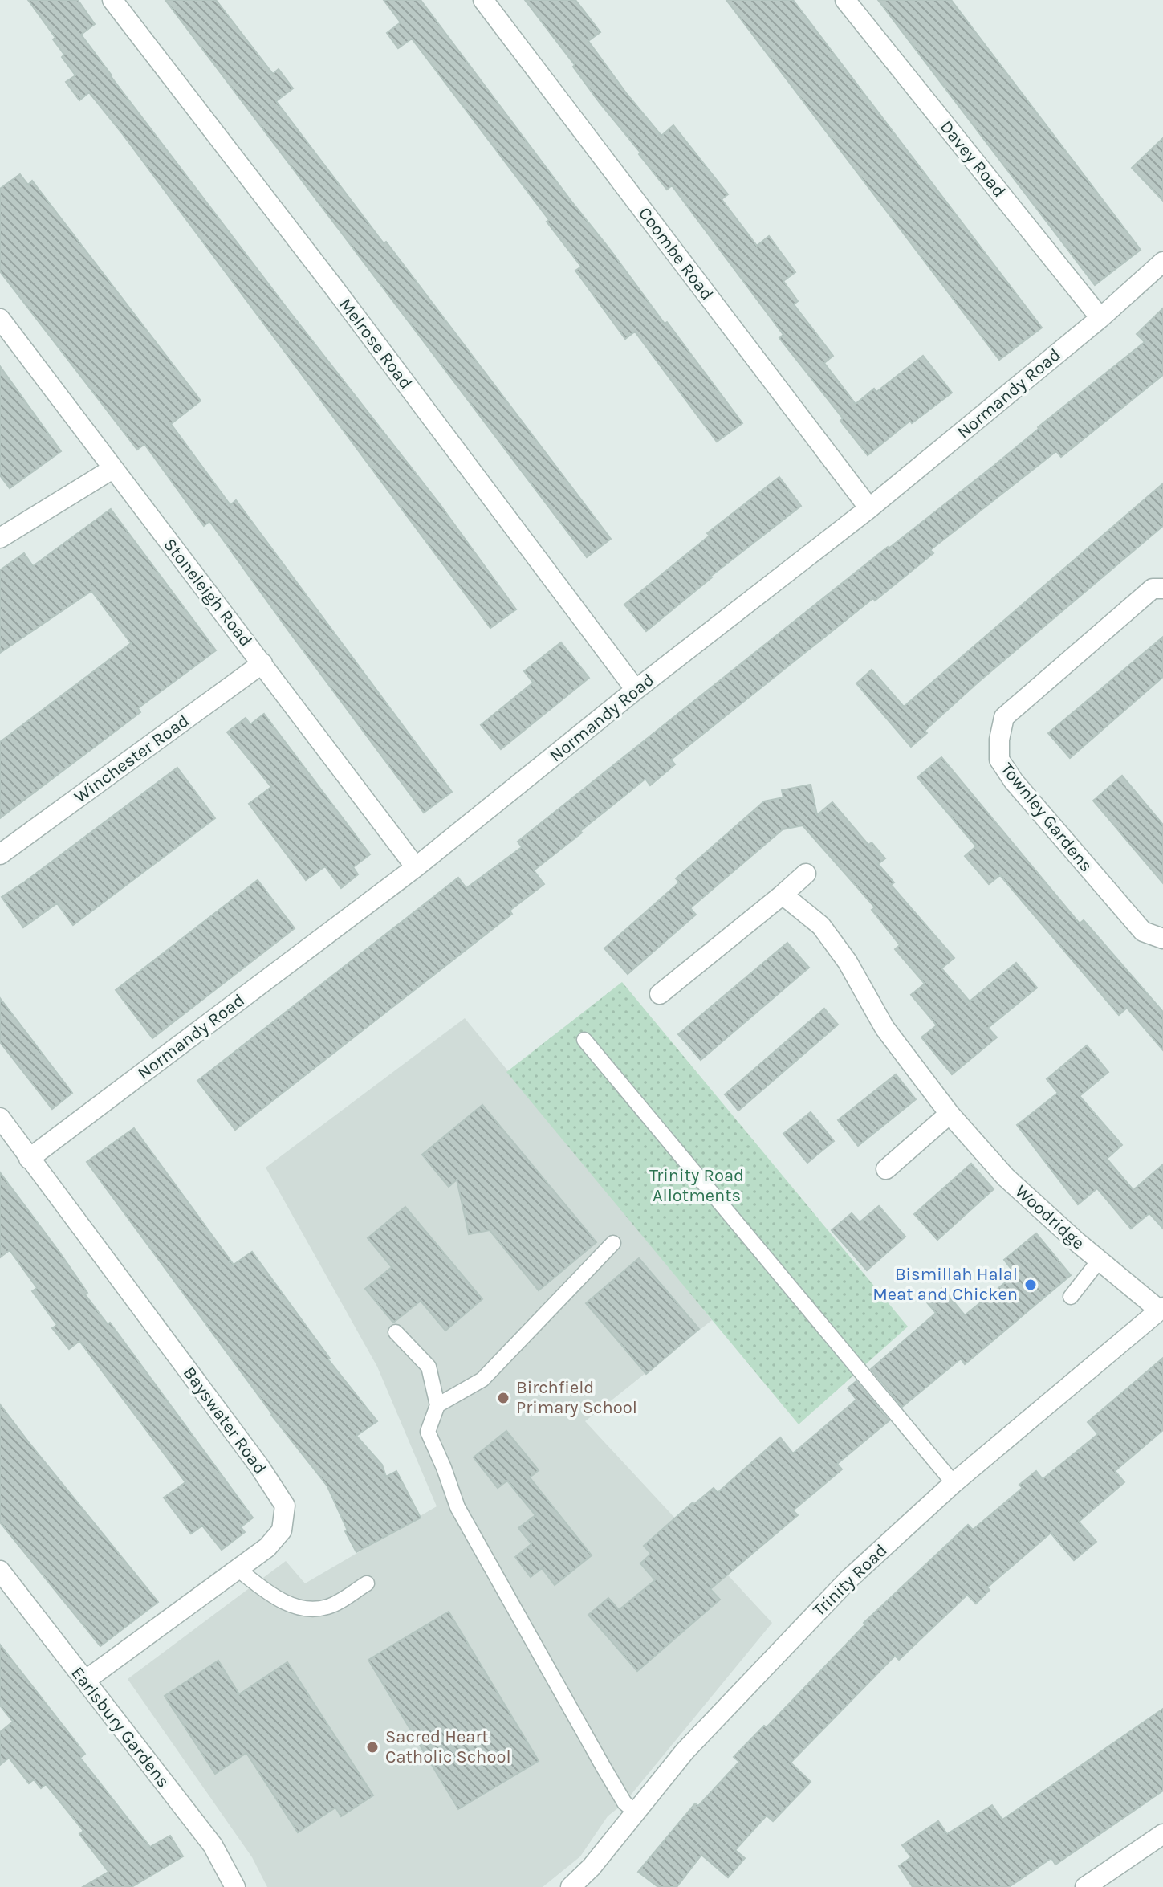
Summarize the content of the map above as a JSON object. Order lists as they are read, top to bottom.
{
  "streets": {
    "street": [
      "Davey Road",
      "Coombe Road",
      "Melrose Road",
      "Normandy Road",
      "Stoneleigh Road",
      "Winchester Road",
      "Townley Gardens",
      "Woodridge",
      "Bayswater Road",
      "Trinity Road",
      "Earlsbury Gardens"
    ]
  },
  "crossings": [
    ["Davey Road", "Normandy Road"],
    ["Coombe Road", "Normandy Road"],
    ["Melrose Road", "Normandy Road"],
    ["Normandy Road", "Stoneleigh Road"],
    ["Normandy Road", "Bayswater Road"],
    ["Stoneleigh Road", "Winchester Road"],
    ["Woodridge", "Trinity Road"],
    ["Bayswater Road", "Earlsbury Gardens"]
  ],
  "parks": ["Trinity Road Allotments"],
  "places": ["Bismillah Halal Meat and Chicken", "Birchfield Primary School", "Sacred Heart Catholic School"]
}
